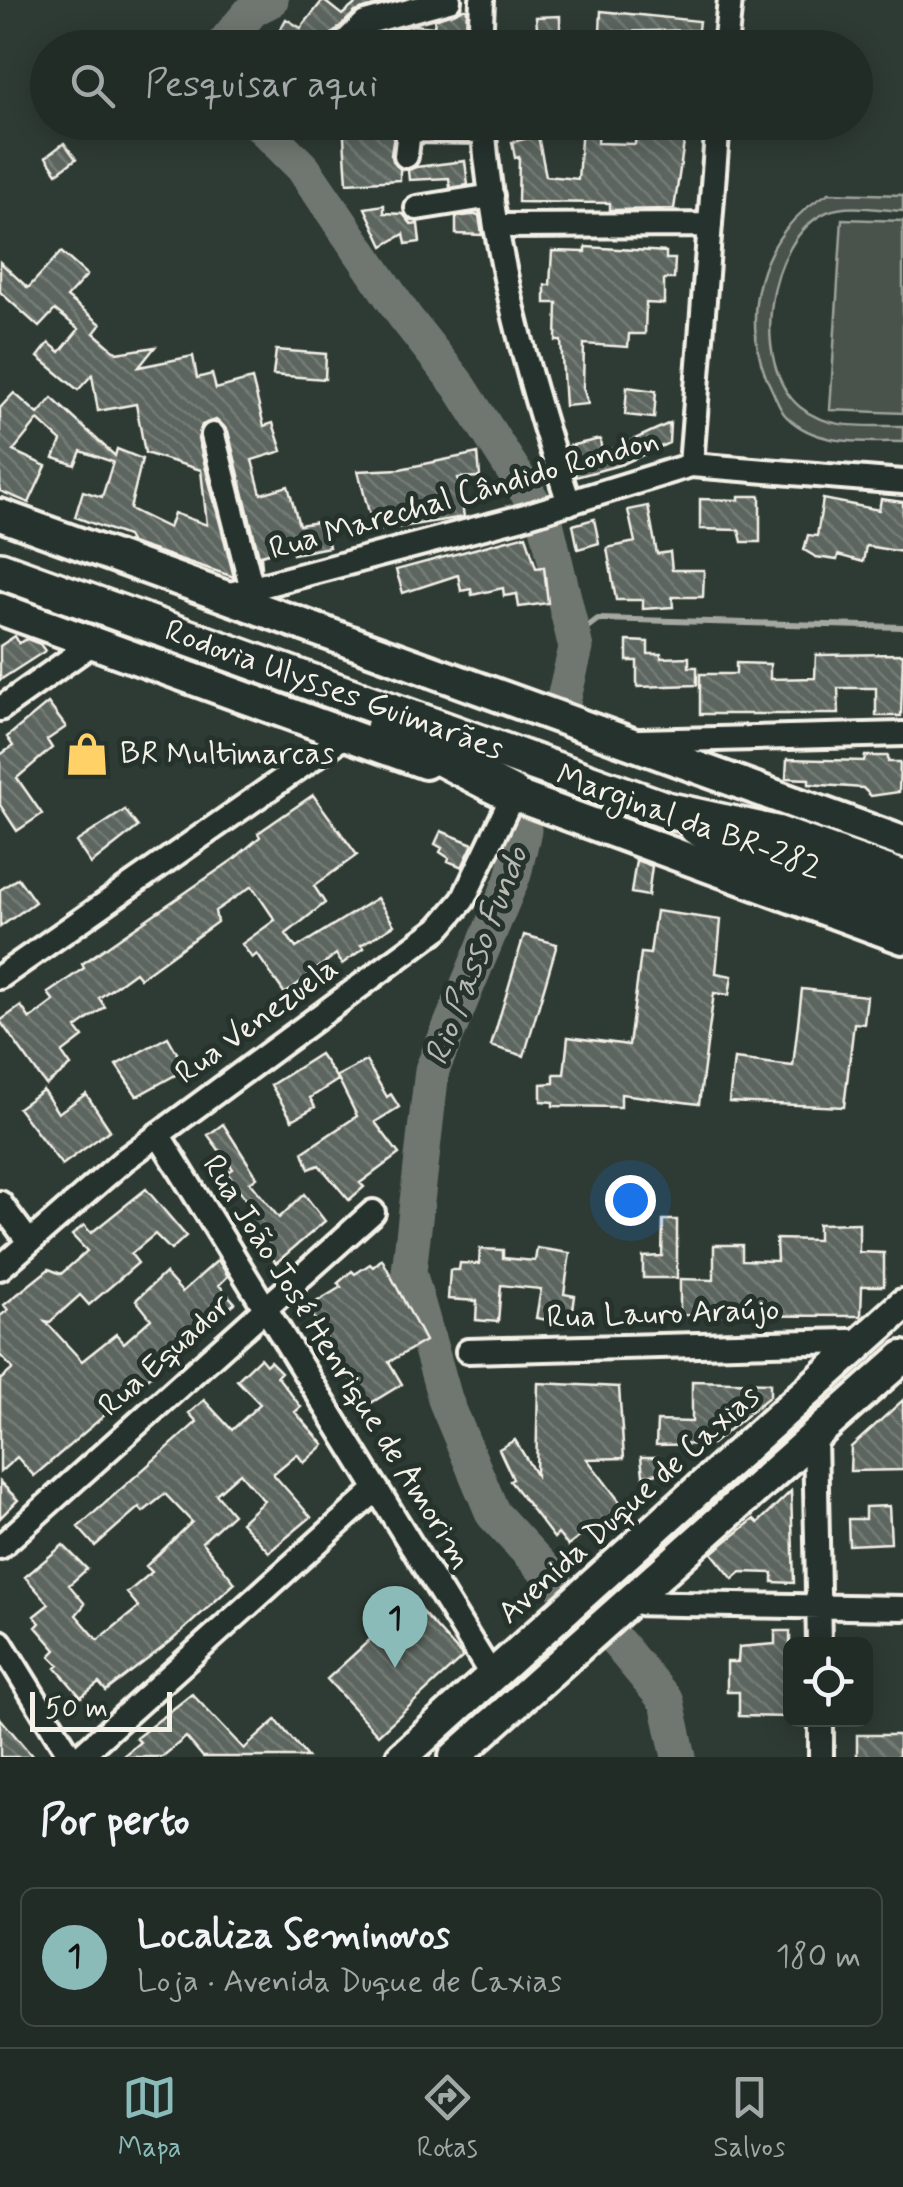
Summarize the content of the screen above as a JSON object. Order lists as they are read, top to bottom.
{
  "streets": {
    "highway": ["Rodovia Ulysses Guimarães"],
    "main road": ["Marginal da BR-282", "Avenida Duque de Caxias"],
    "street": [
      "Rua Marechal Cândido Rondon",
      "Rua Venezuela",
      "Rua Lauro Araújo",
      "Rua Equador",
      "Rua João José Henrique de Amorim"
    ]
  },
  "crossings": [
    ["Rua Marechal Cândido Rondon", "Marginal da BR-282"],
    ["Marginal da BR-282", "Rua Venezuela"],
    ["Rua Venezuela", "Rua João José Henrique de Amorim"],
    ["Rua Lauro Araújo", "Avenida Duque de Caxias"],
    ["Rua Equador", "Rua João José Henrique de Amorim"],
    ["Rua João José Henrique de Amorim", "Avenida Duque de Caxias"]
  ],
  "water": ["Rio Passo Fundo"],
  "places": {
    "shop": ["BR Multimarcas"]
  },
  "scale_bar": "50 m",
  "page": {
    "search": "Pesquisar aqui",
    "pins": "1",
    "scale": "50 m",
    "heading": "Por perto",
    "list": [
      {
        "mark": "1",
        "name": "Localiza Seminovos",
        "note": "Loja · Avenida Duque de Caxias",
        "value": "180 m"
      }
    ],
    "nav": ["Mapa", "Rotas", "Salvos"]
  }
}
